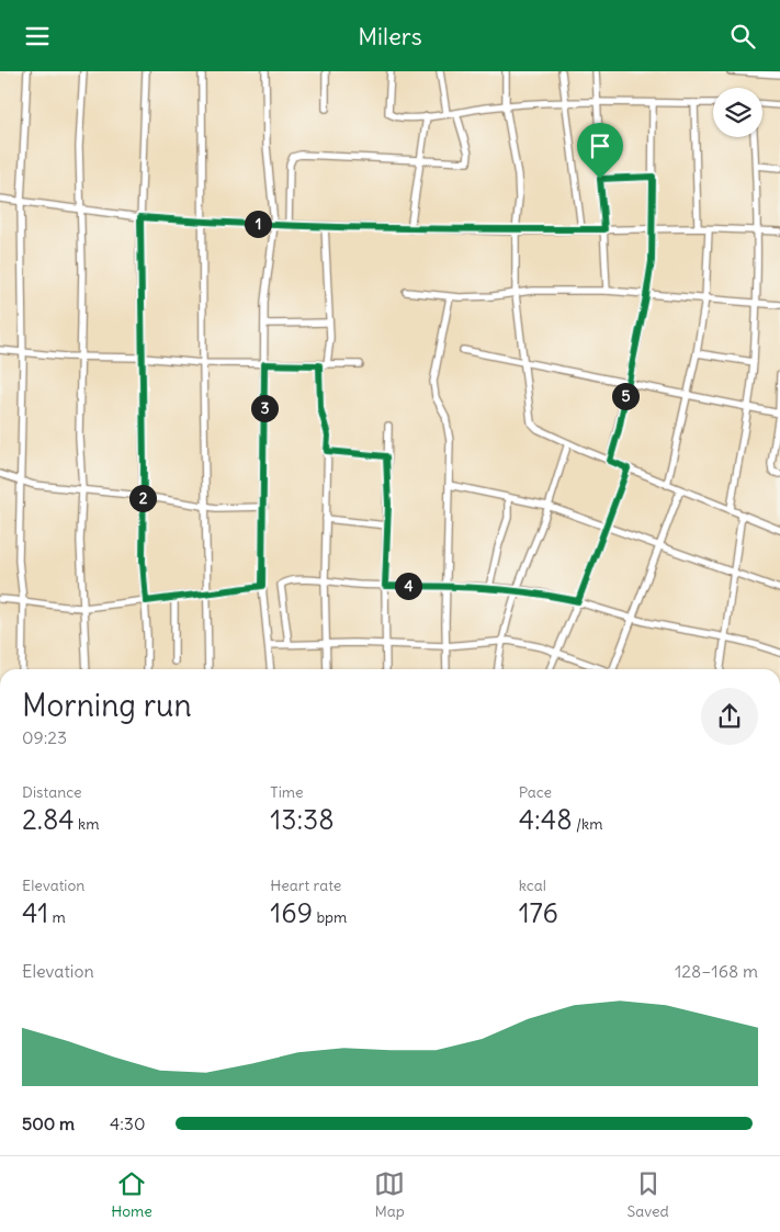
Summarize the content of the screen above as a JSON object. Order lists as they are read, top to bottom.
{
  "page": {
    "header": "Milers",
    "pins": [
      "1",
      "5",
      "3",
      "2",
      "4"
    ],
    "heading": ["Morning run", "09:23"],
    "stats": [
      ["Distance", "2.84 km"],
      ["Time", "13:38"],
      ["Pace", "4:48 /km"],
      ["Elevation", "41 m"],
      ["Heart rate", "169 bpm"],
      ["kcal", "176"]
    ],
    "chart": ["Elevation", "128–168 m"],
    "list": [
      {
        "name": "500 m",
        "note": "4:30"
      }
    ],
    "tabs": ["Home", "Map", "Saved"]
  }
}
